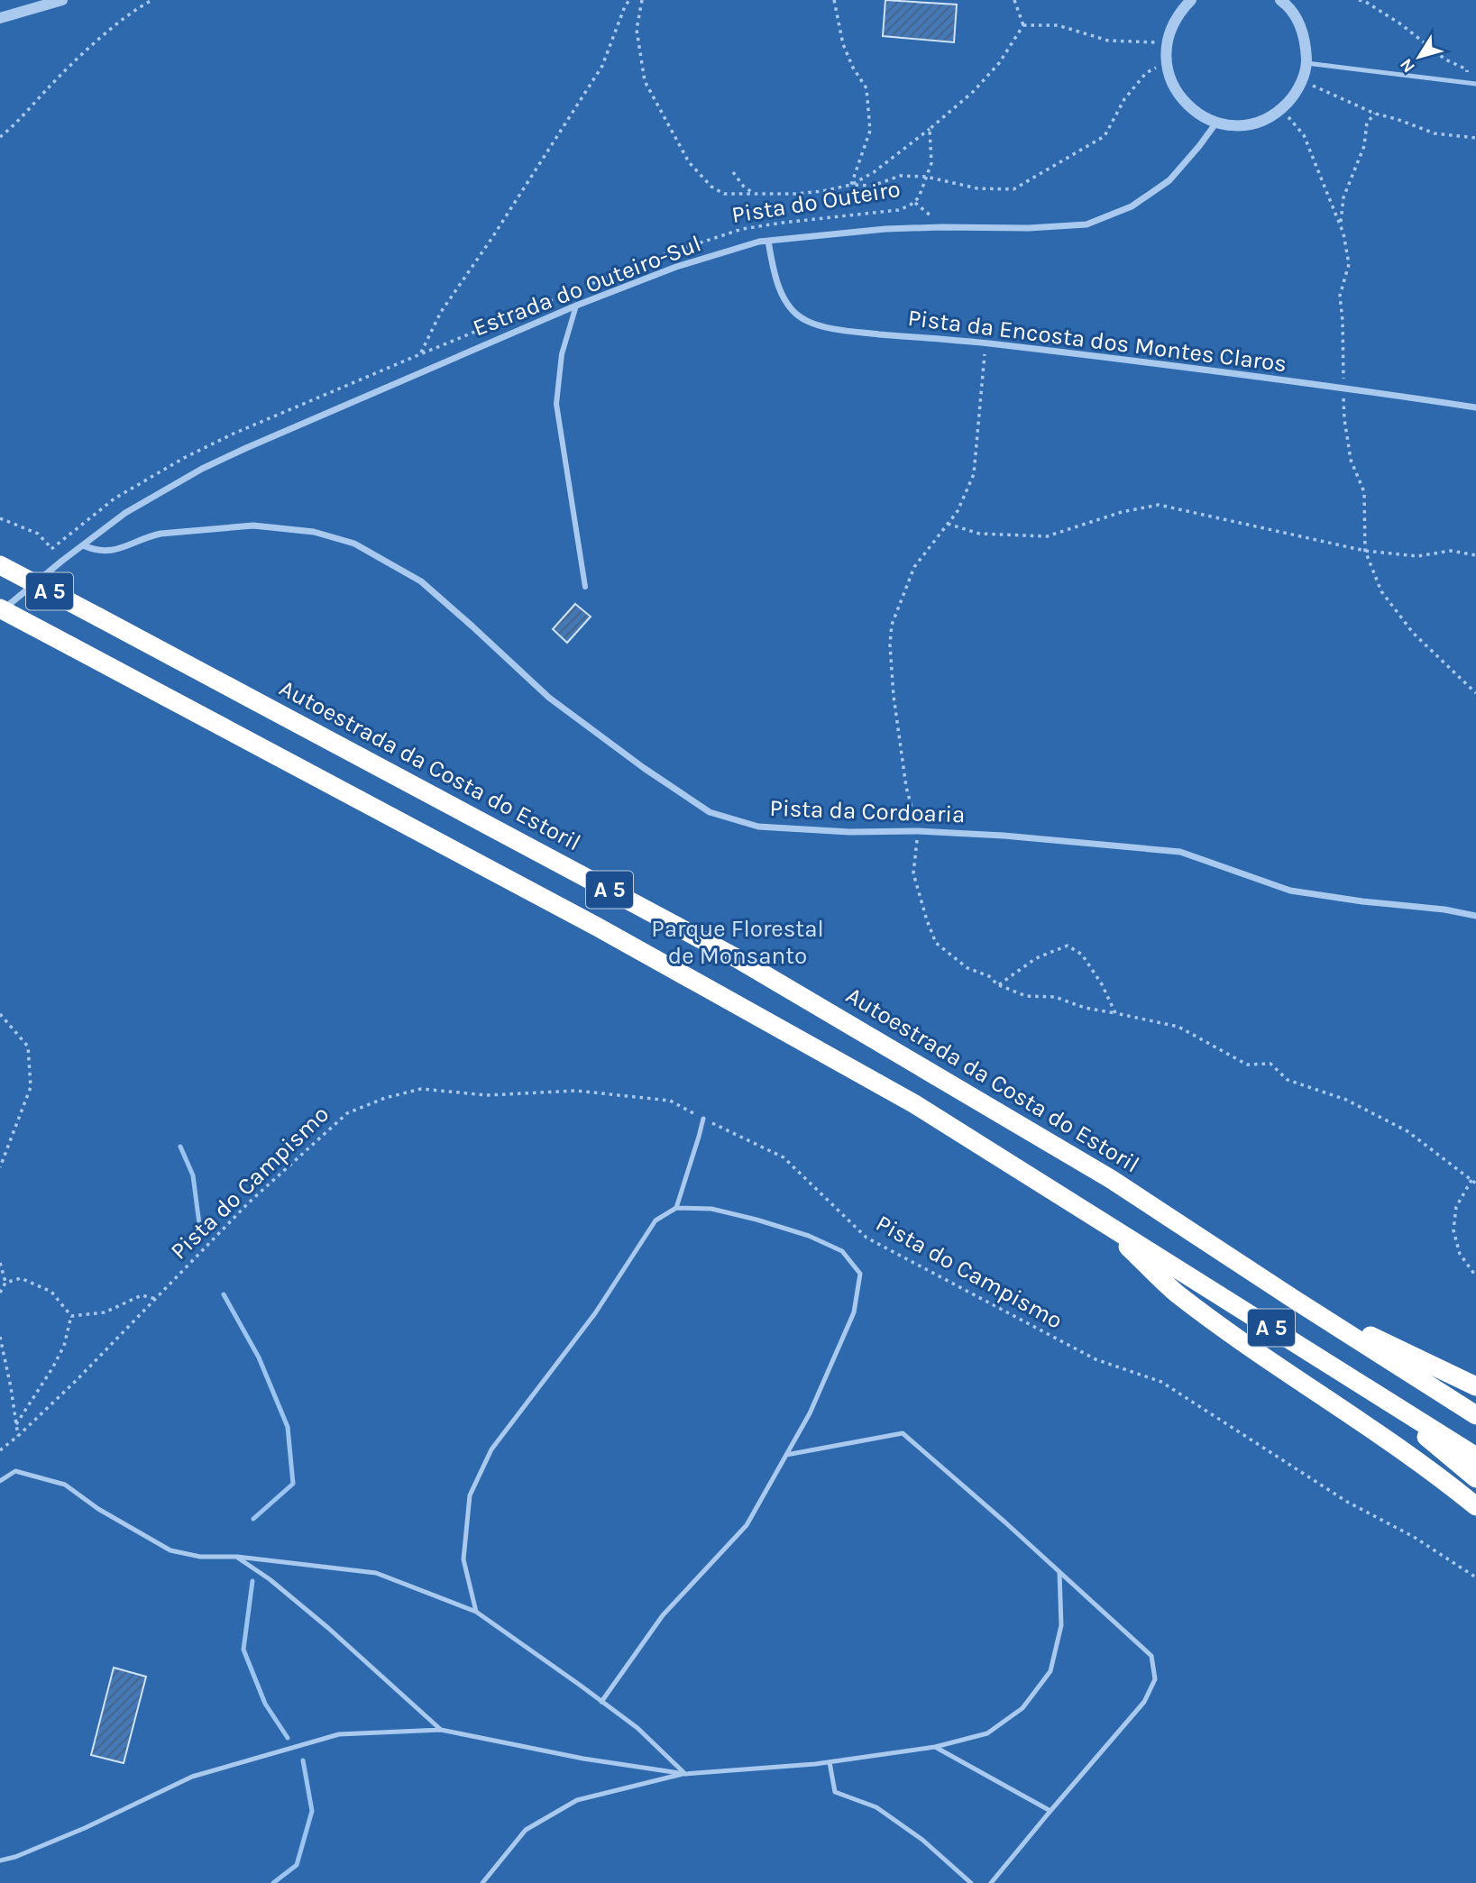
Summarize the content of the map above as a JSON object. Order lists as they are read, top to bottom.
{
  "streets": {
    "highway": ["A 5", "Autoestrada da Costa do Estoril"],
    "street": ["Estrada do Outeiro-Sul", "Pista da Encosta dos Montes Claros", "Pista da Cordoaria"],
    "path": ["Pista do Outeiro", "Pista do Campismo"]
  },
  "crossings": [
    ["Estrada do Outeiro-Sul", "Pista da Encosta dos Montes Claros"],
    ["Estrada do Outeiro-Sul", "A 5"],
    ["Estrada do Outeiro-Sul", "Pista da Cordoaria"]
  ],
  "parks": ["Parque Florestal de Monsanto"],
  "north": "bottom left"
}
